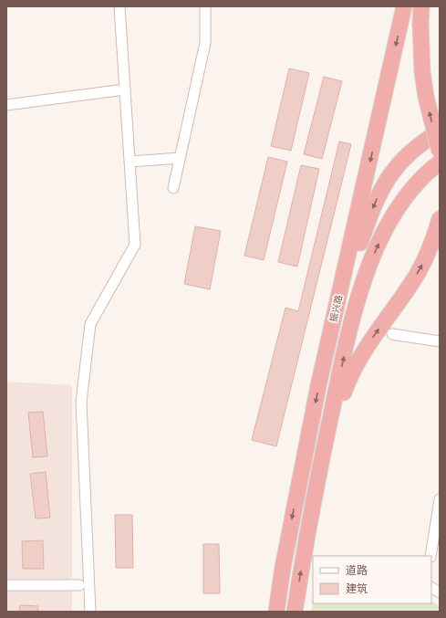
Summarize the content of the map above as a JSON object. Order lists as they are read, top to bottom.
{
  "streets": {
    "highway": ["振兴路"]
  },
  "legend": ["道路", "建筑"]
}
